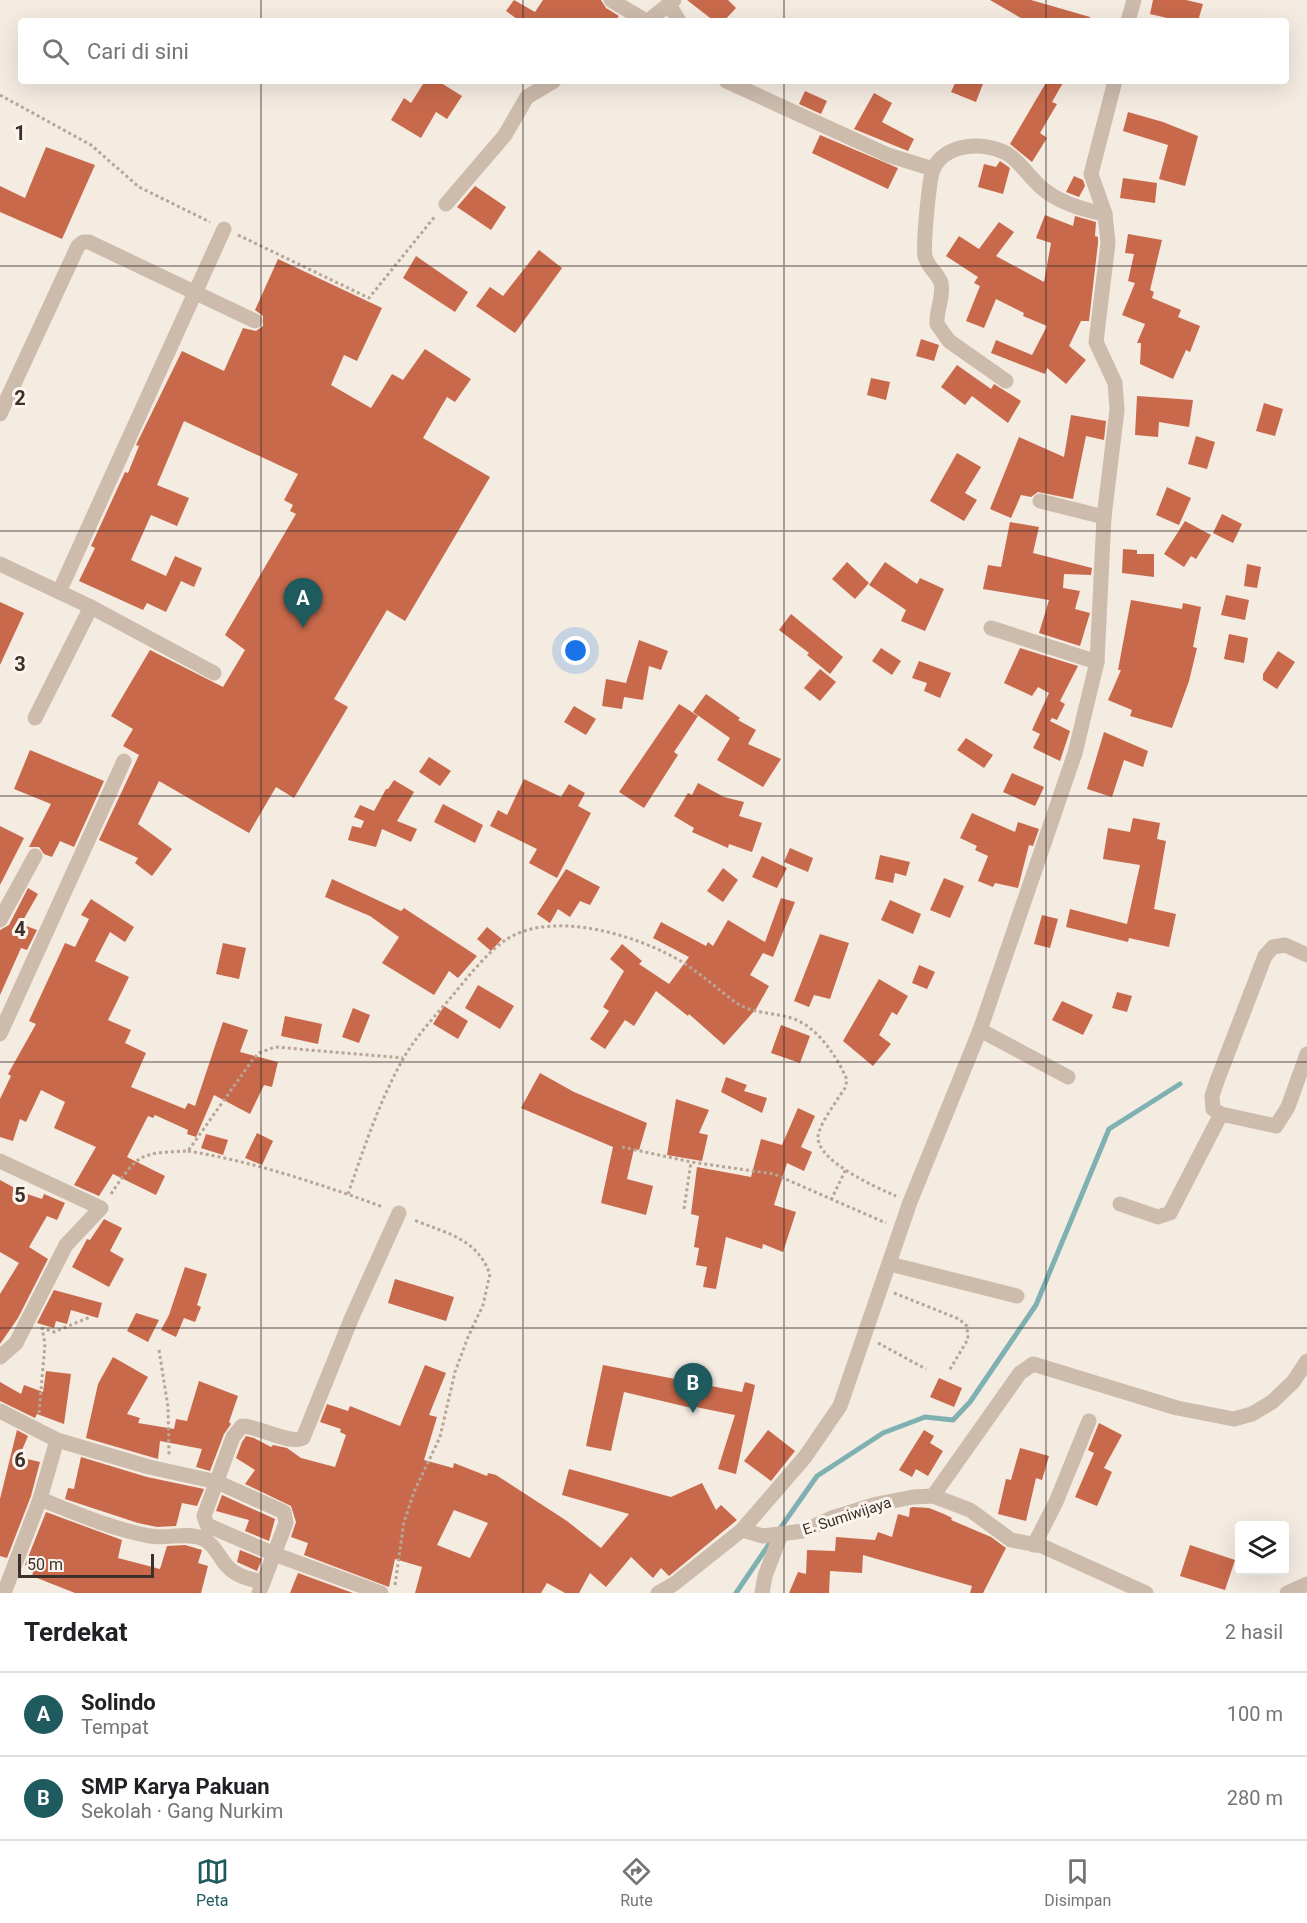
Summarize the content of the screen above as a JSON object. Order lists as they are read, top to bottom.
{
  "streets": {
    "street": ["E. Sumiwijaya"]
  },
  "scale_bar": "50 m",
  "page": {
    "search": "Cari di sini",
    "pins": ["A", "B"],
    "scale": "50 m",
    "heading": ["Terdekat", "2 hasil"],
    "list": [
      {
        "mark": "A",
        "name": "Solindo",
        "note": "Tempat",
        "value": "100 m"
      },
      {
        "mark": "B",
        "name": "SMP Karya Pakuan",
        "note": "Sekolah · Gang Nurkim",
        "value": "280 m"
      }
    ],
    "nav": ["Peta", "Rute", "Disimpan"]
  },
  "grid": {
    "rows": [
      "1",
      "2",
      "3",
      "4",
      "5",
      "6"
    ]
  }
}
